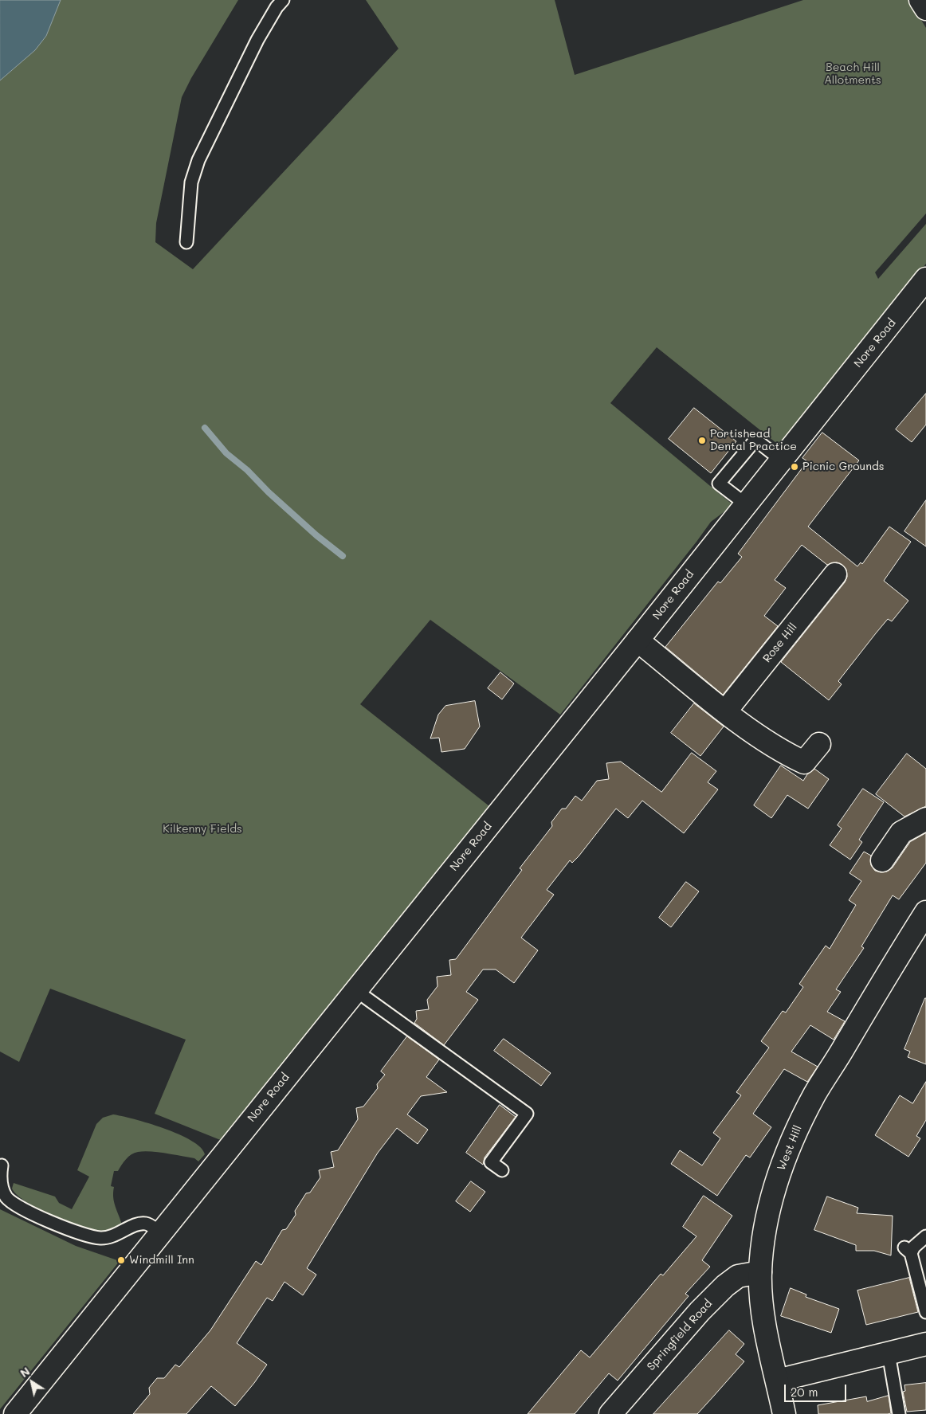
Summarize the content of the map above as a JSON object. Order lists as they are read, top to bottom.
{
  "streets": {
    "street": [
      "Nore Road",
      "Rose Hill",
      "West Hill",
      "Springfield Road"
    ]
  },
  "crossings": [
    ["West Hill", "Springfield Road"]
  ],
  "parks": ["Beach Hill Allotments", "Kilkenny Fields"],
  "places": ["Portishead Dental Practice", "Picnic Grounds", "Windmill Inn"],
  "scale_bar": "20 m",
  "north": "top left"
}
